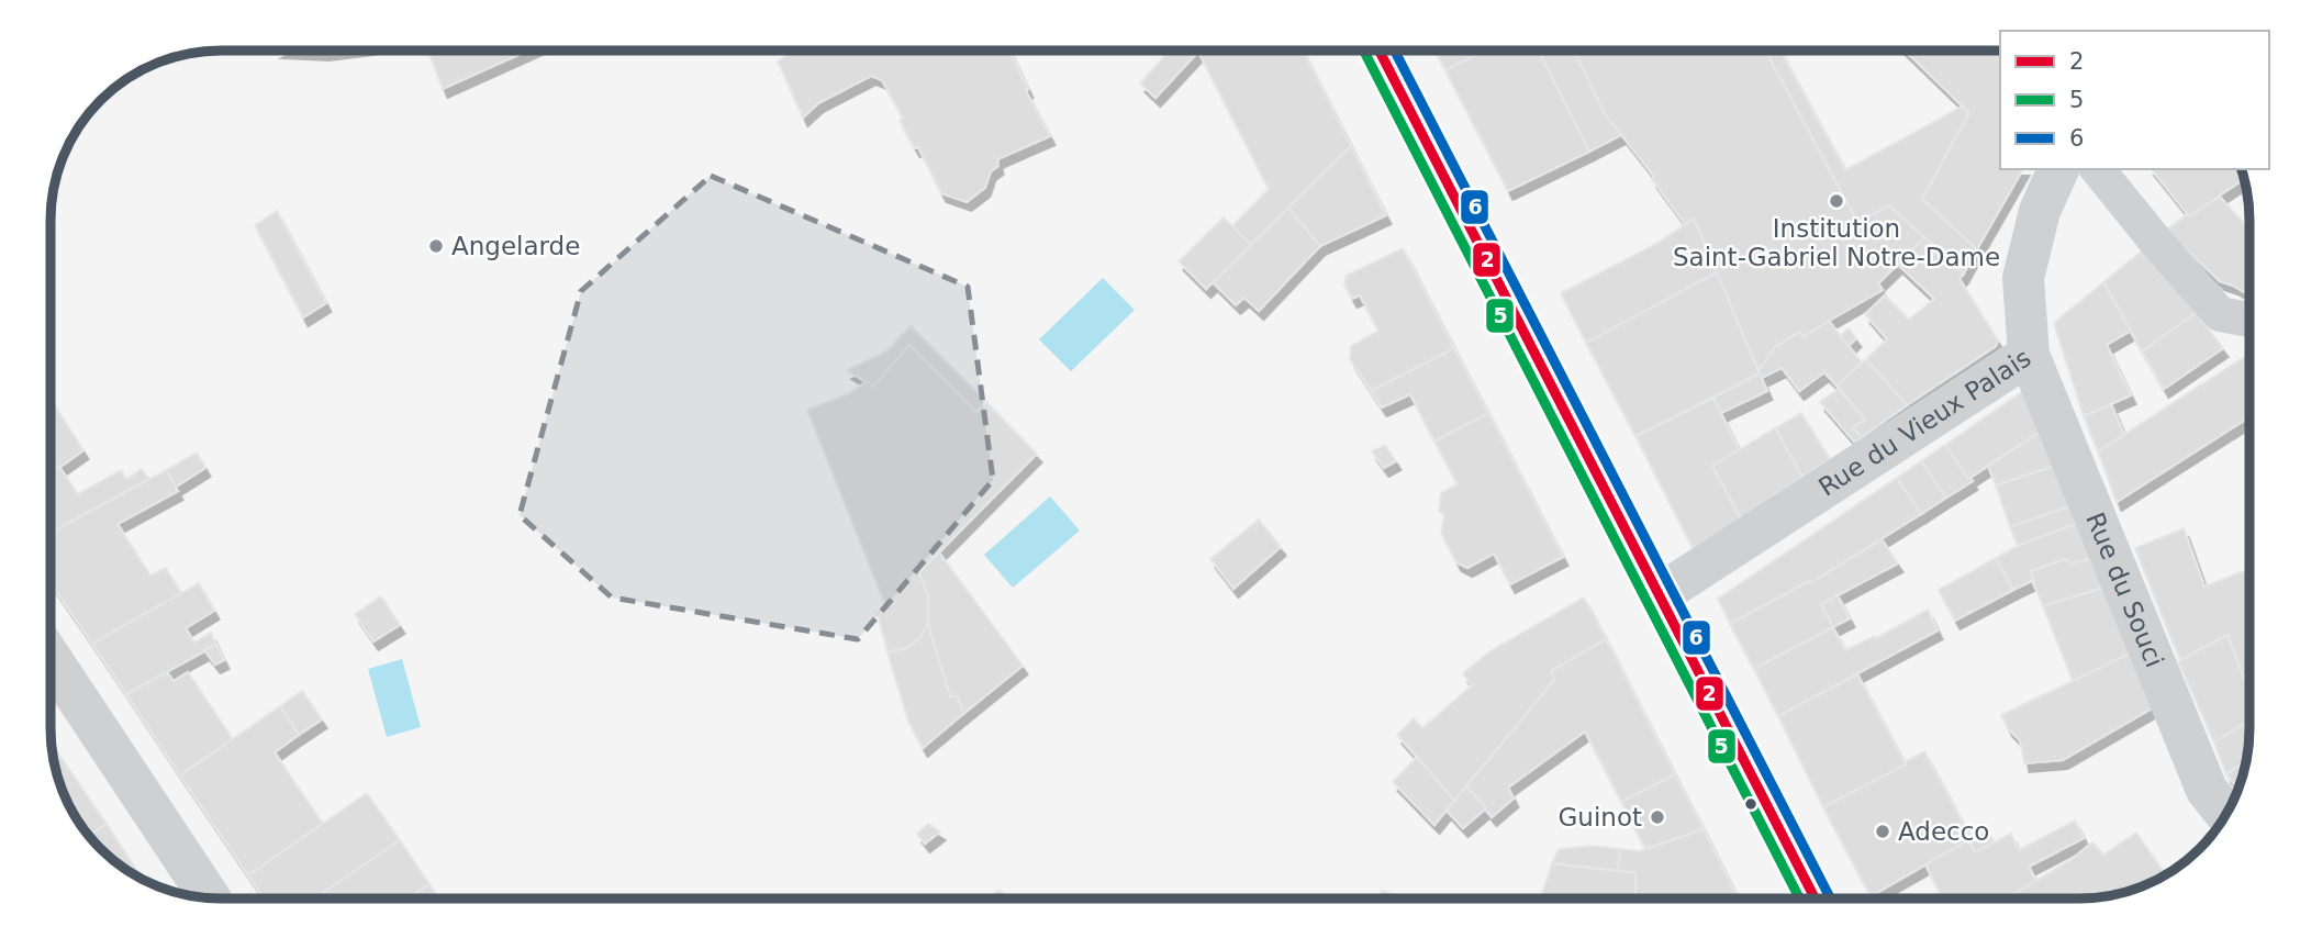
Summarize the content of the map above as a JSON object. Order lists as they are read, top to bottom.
{
  "streets": {
    "street": ["Rue du Vieux Palais", "Rue du Souci"]
  },
  "crossings": [
    ["Rue du Vieux Palais", "Rue du Souci"]
  ],
  "places": [
    "Institution Saint-Gabriel Notre-Dame",
    "Angelarde",
    "Guinot",
    "Adecco"
  ],
  "lines": ["transit line 2", "transit line 5", "transit line 6"],
  "legend": ["2", "5", "6"]
}
